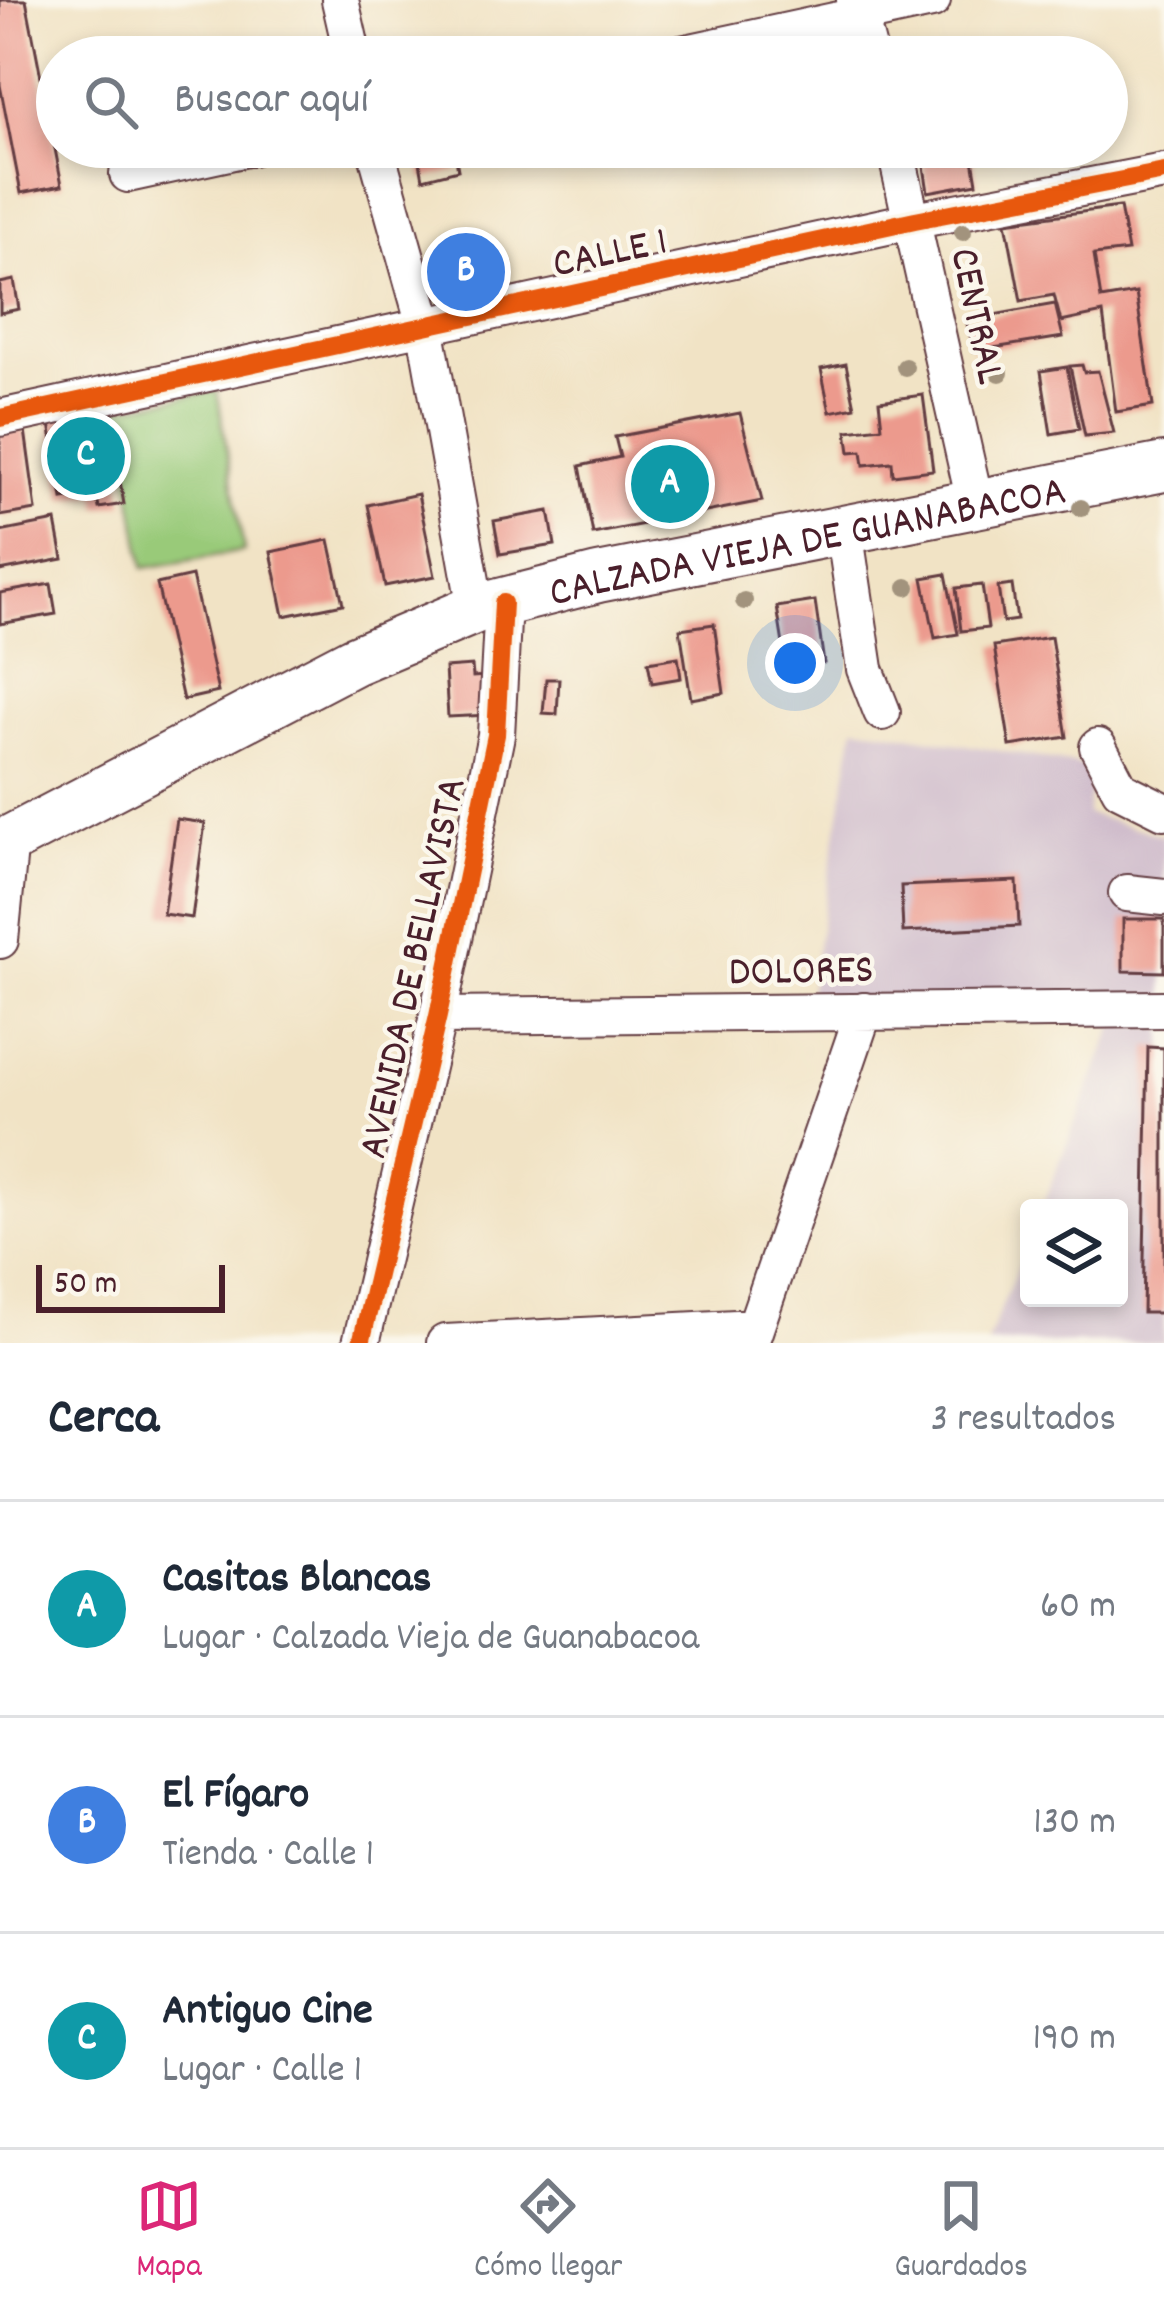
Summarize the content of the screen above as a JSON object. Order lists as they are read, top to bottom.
{
  "streets": {
    "main road": ["CALZADA VIEJA DE GUANABACOA"],
    "street": [
      "CALLE 1",
      "CENTRAL",
      "AVENIDA DE BELLAVISTA",
      "DOLORES"
    ]
  },
  "crossings": [
    ["CALLE 1", "CENTRAL"],
    ["CALLE 1", "AVENIDA DE BELLAVISTA"],
    ["CENTRAL", "CALZADA VIEJA DE GUANABACOA"],
    ["CALZADA VIEJA DE GUANABACOA", "AVENIDA DE BELLAVISTA"],
    ["AVENIDA DE BELLAVISTA", "DOLORES"]
  ],
  "scale_bar": "50 m",
  "page": {
    "search": "Buscar aquí",
    "pins": ["B", "C", "A"],
    "scale": "50 m",
    "heading": ["Cerca", "3 resultados"],
    "list": [
      {
        "mark": "A",
        "name": "Casitas Blancas",
        "note": "Lugar · Calzada Vieja de Guanabacoa",
        "value": "60 m"
      },
      {
        "mark": "B",
        "name": "El Fígaro",
        "note": "Tienda · Calle 1",
        "value": "130 m"
      },
      {
        "mark": "C",
        "name": "Antiguo Cine",
        "note": "Lugar · Calle 1",
        "value": "190 m"
      }
    ],
    "nav": ["Mapa", "Cómo llegar", "Guardados"]
  }
}
